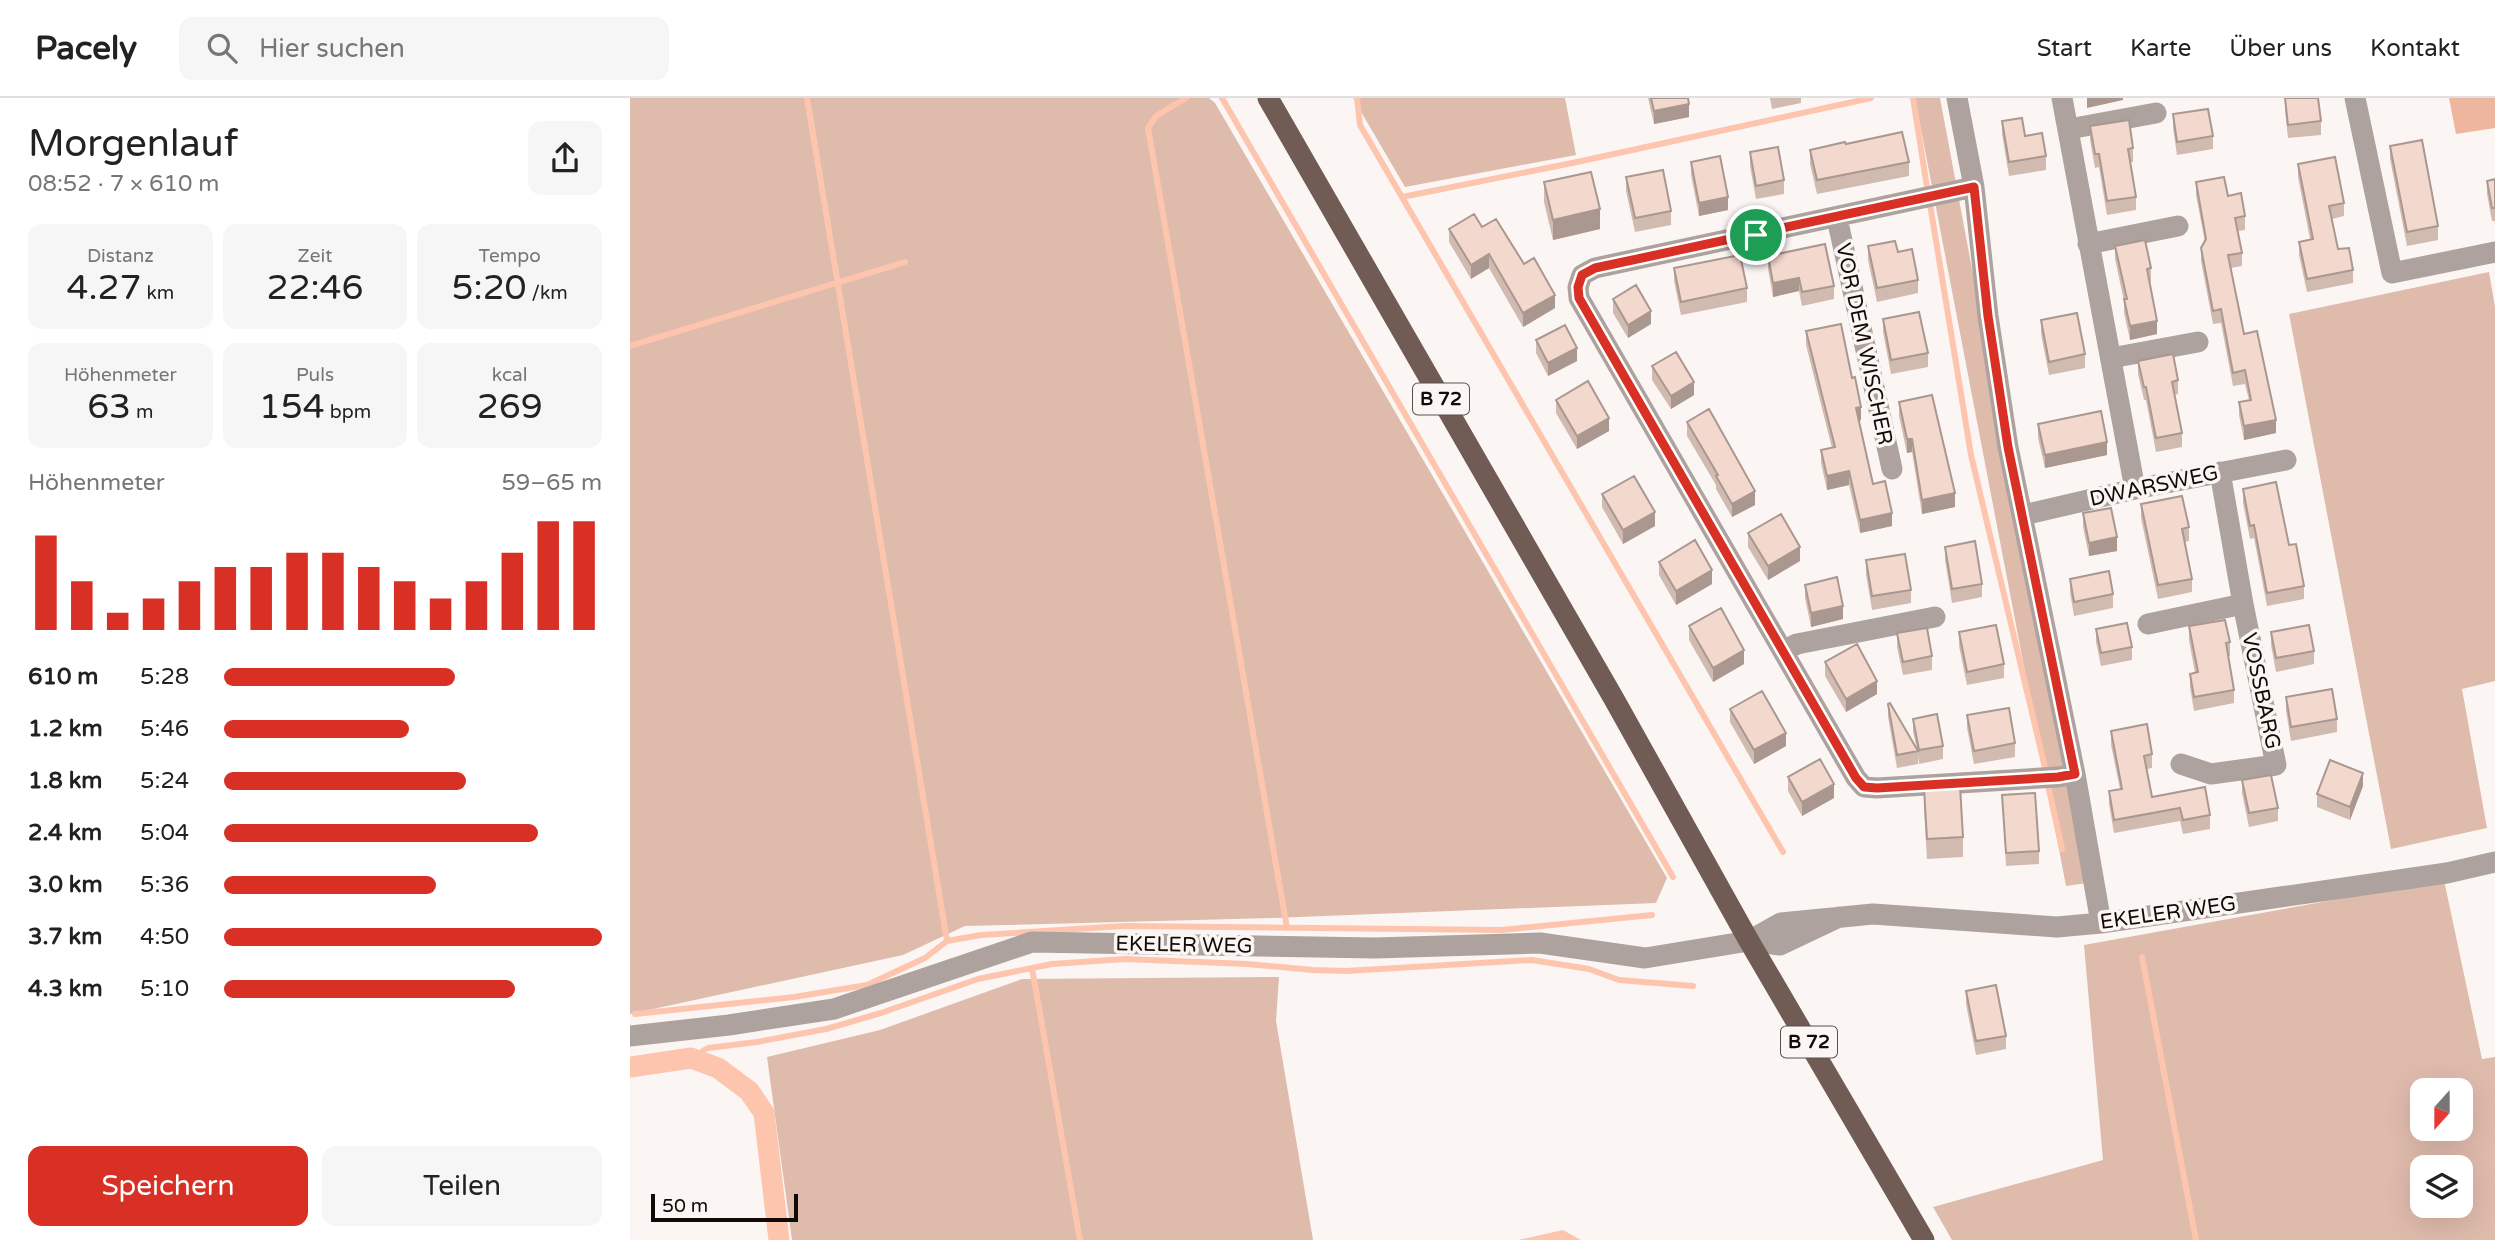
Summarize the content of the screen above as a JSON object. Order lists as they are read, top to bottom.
{
  "streets": {
    "main road": ["B 72"],
    "street": [
      "VOR DEM WISCHER",
      "DWARSWEG",
      "VOSSBARG",
      "EKELER WEG"
    ]
  },
  "crossings": [
    ["B 72", "EKELER WEG"],
    ["DWARSWEG", "VOSSBARG"]
  ],
  "scale_bar": "50 m",
  "north": "bottom",
  "page": {
    "header": "Pacely",
    "search": "Hier suchen",
    "nav": [
      "Start",
      "Karte",
      "Über uns",
      "Kontakt"
    ],
    "heading": ["Morgenlauf", "08:52 · 7 × 610 m"],
    "stats": [
      ["Distanz", "4.27 km"],
      ["Zeit", "22:46"],
      ["Tempo", "5:20 /km"],
      ["Höhenmeter", "63 m"],
      ["Puls", "154 bpm"],
      ["kcal", "269"]
    ],
    "chart": ["Höhenmeter", "59–65 m"],
    "list": [
      {
        "name": "610 m",
        "note": "5:28"
      },
      {
        "name": "1.2 km",
        "note": "5:46"
      },
      {
        "name": "1.8 km",
        "note": "5:24"
      },
      {
        "name": "2.4 km",
        "note": "5:04"
      },
      {
        "name": "3.0 km",
        "note": "5:36"
      },
      {
        "name": "3.7 km",
        "note": "4:50"
      },
      {
        "name": "4.3 km",
        "note": "5:10"
      }
    ],
    "buttons": ["Speichern", "Teilen"],
    "scale": "50 m"
  }
}
